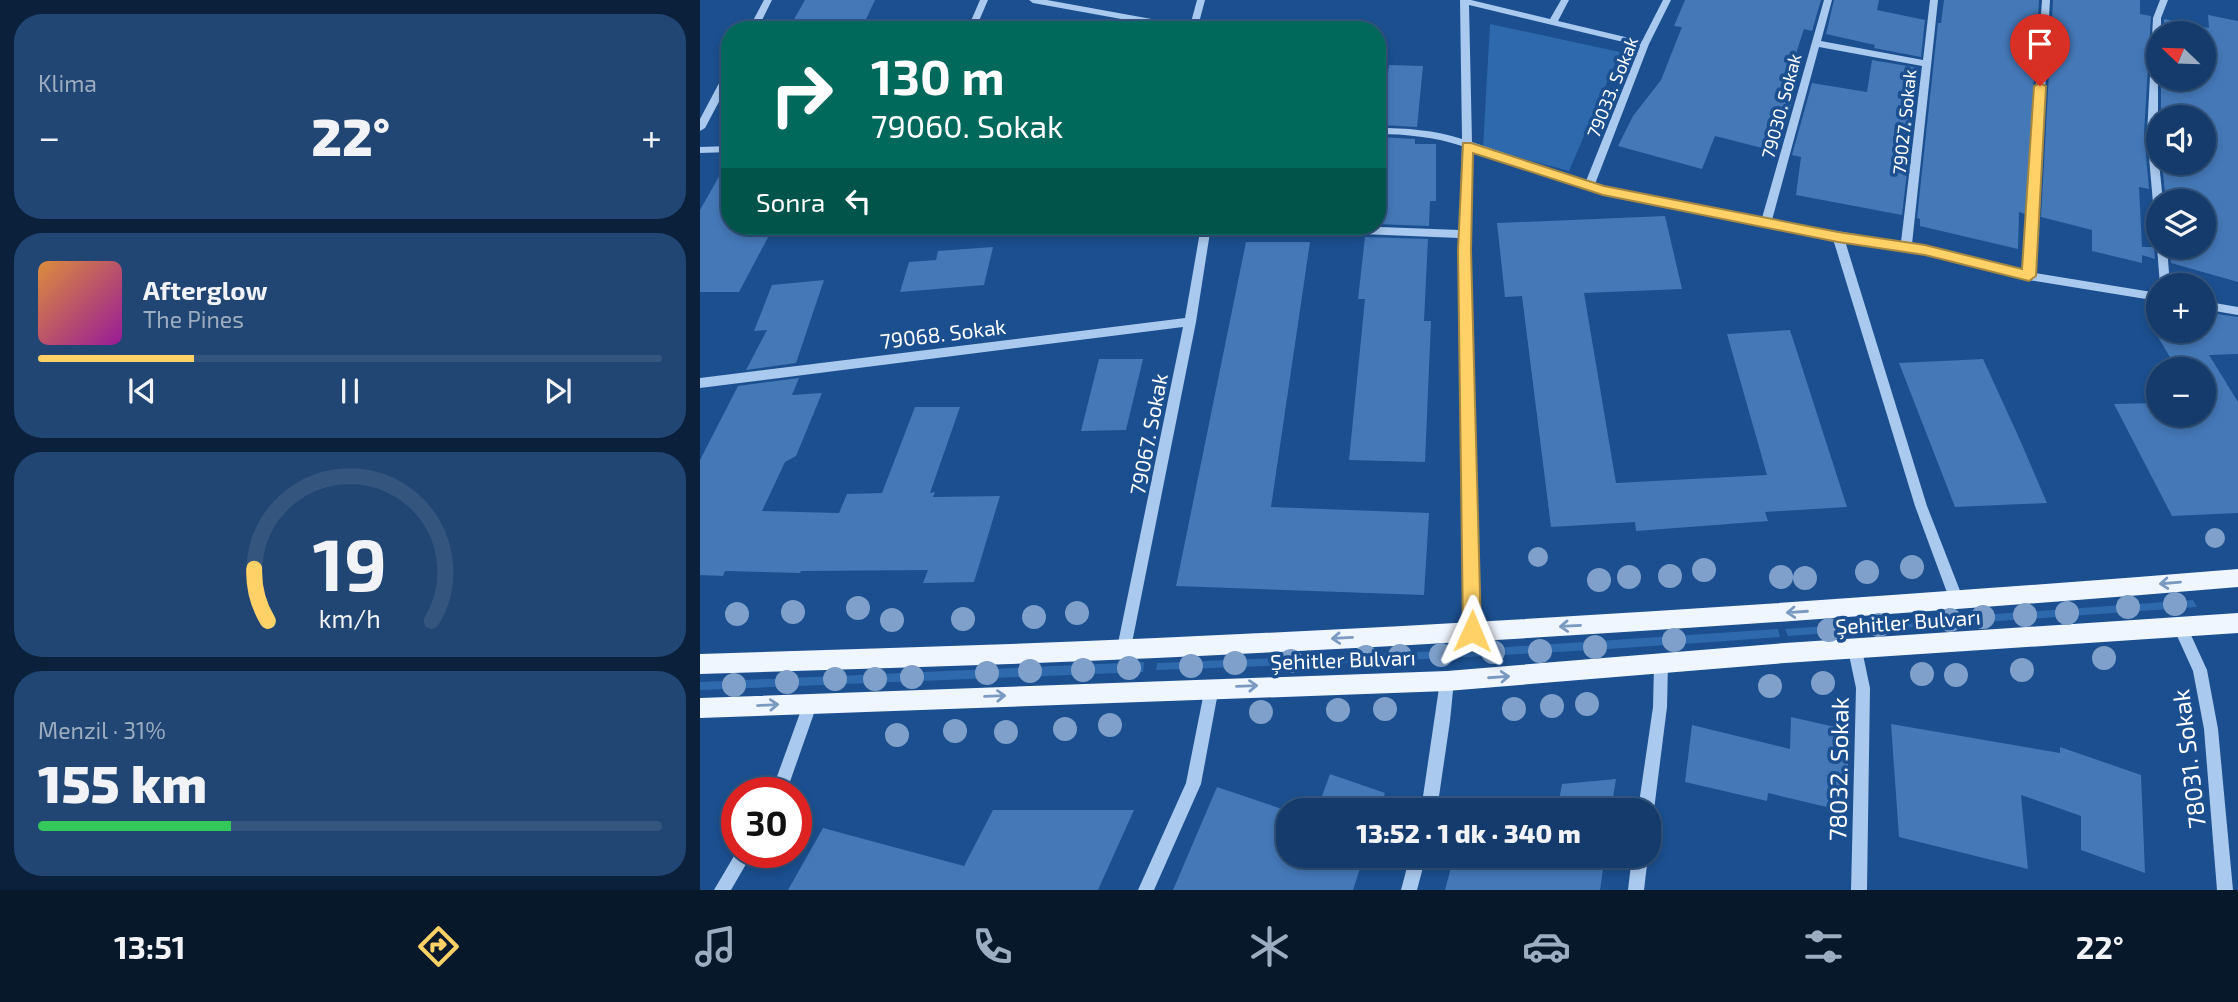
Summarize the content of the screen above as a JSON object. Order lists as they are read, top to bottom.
{
  "streets": {
    "main road": ["Şehitler Bulvarı"],
    "street": [
      "79033. Sokak",
      "79030. Sokak",
      "79027. Sokak",
      "79068. Sokak",
      "79067. Sokak",
      "78031. Sokak",
      "78032. Sokak"
    ]
  },
  "crossings": [
    ["79068. Sokak", "79067. Sokak"],
    ["79067. Sokak", "Şehitler Bulvarı"],
    ["Şehitler Bulvarı", "78031. Sokak"],
    ["Şehitler Bulvarı", "78032. Sokak"]
  ],
  "north": "top left",
  "page": {
    "tile": [
      "Klima",
      ["Menzil · 31%", "155 km"]
    ],
    "map_buttons": ["+", "−"],
    "turn": ["130 m", "79060. Sokak"],
    "heat": ["−", "22°", "+"],
    "then": "Sonra",
    "song": ["Afterglow", "The Pines"],
    "limit": "30",
    "trip": "13:52 · 1 dk · 340 m",
    "tabs": ["13:51", "22°"],
    "gauge": ["19", "km/h"]
  }
}
